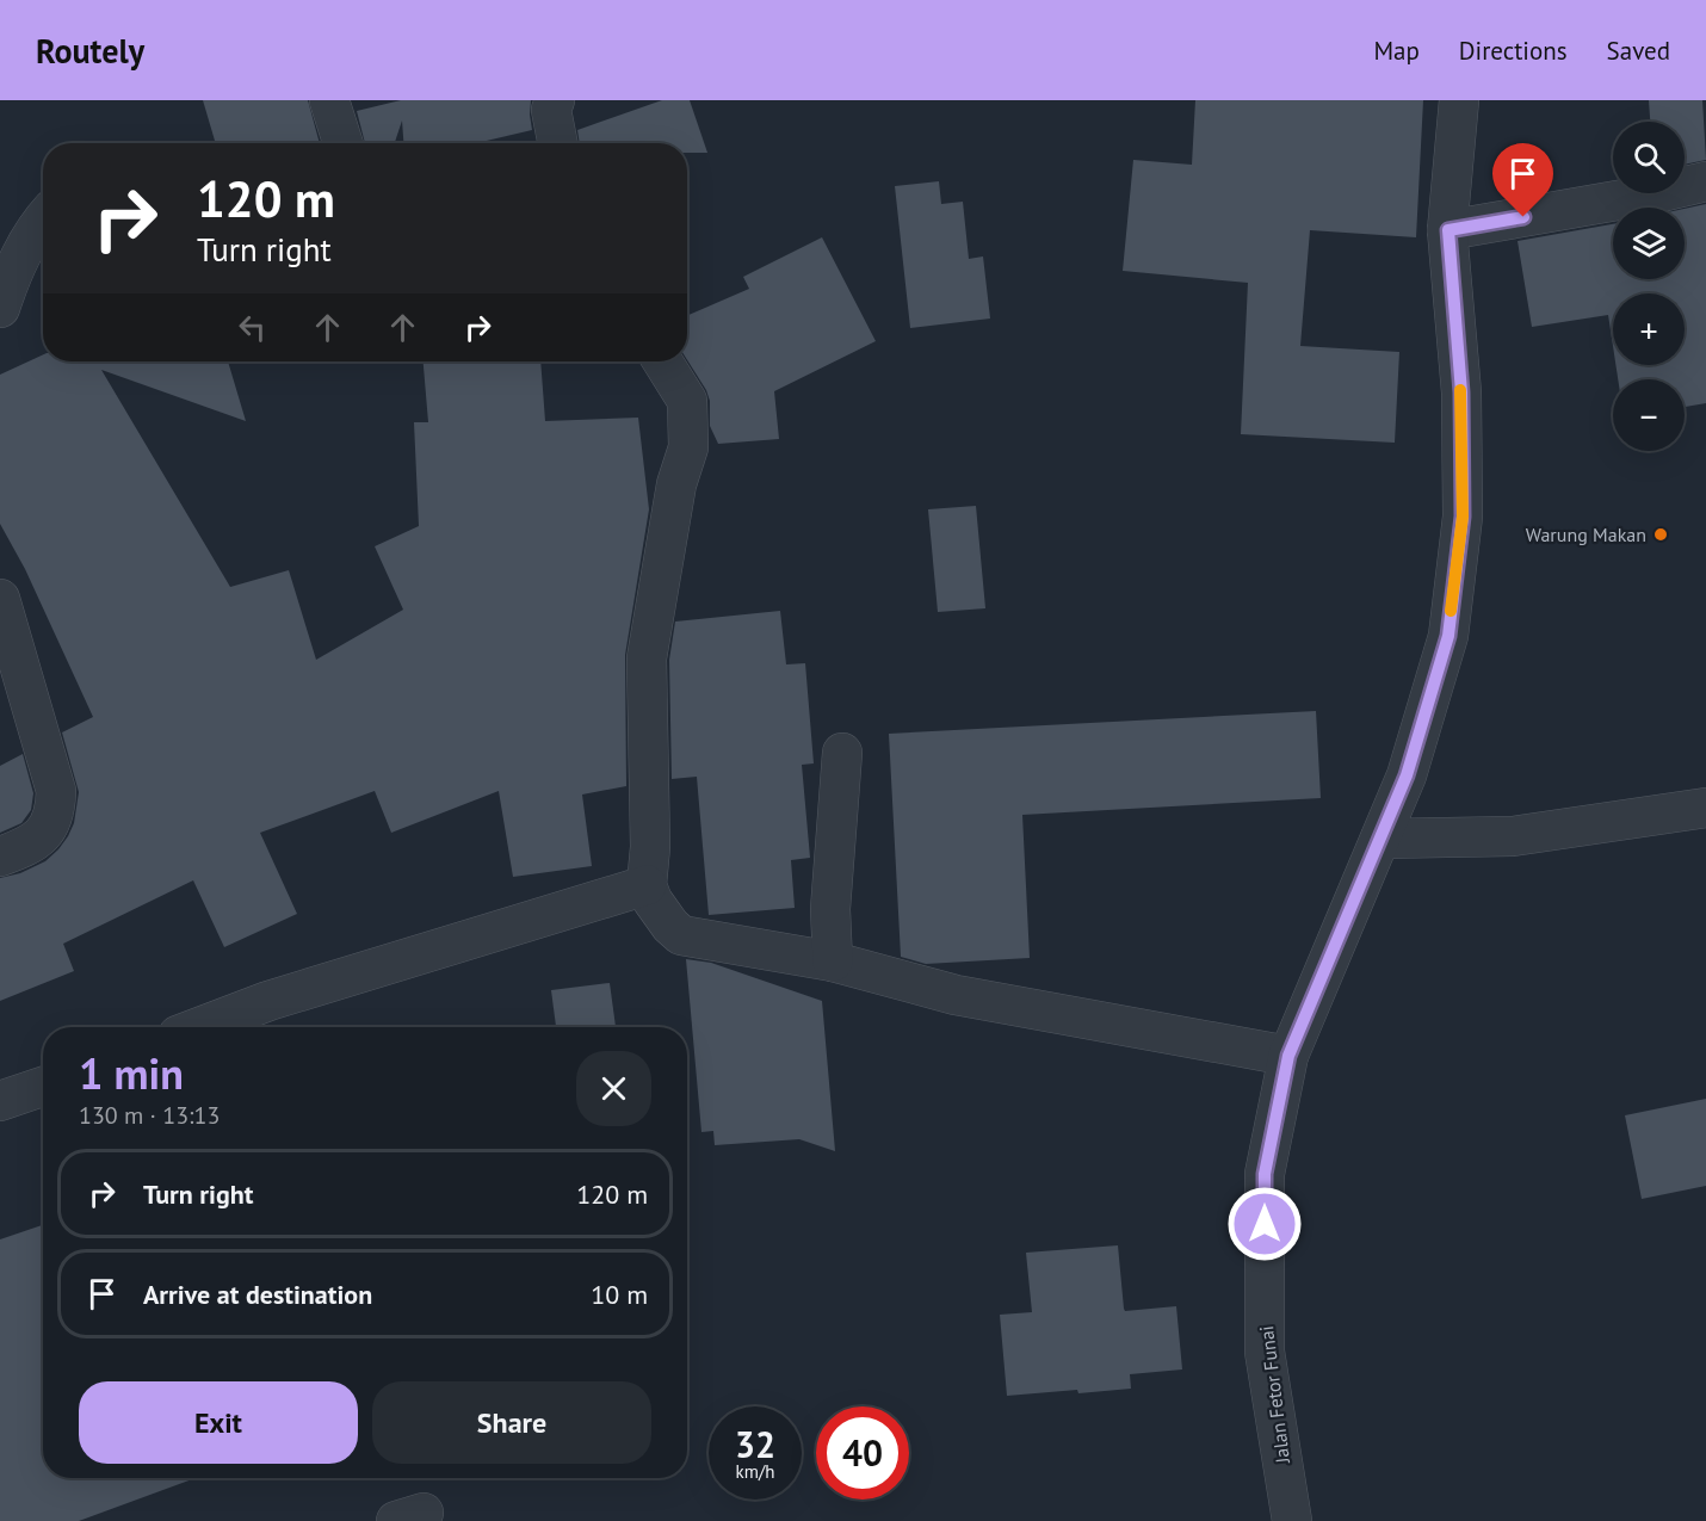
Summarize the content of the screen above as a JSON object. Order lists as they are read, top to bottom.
{
  "streets": {
    "street": ["Jalan Fetor Funai"]
  },
  "places": ["Warung Makan"],
  "page": {
    "header": "Routely",
    "nav": ["Map", "Directions", "Saved"],
    "map_buttons": ["+", "−"],
    "turn": ["120 m", "Turn right"],
    "heading": ["1 min", "130 m · 13:13"],
    "list": [
      {
        "name": "Turn right",
        "value": "120 m"
      },
      {
        "name": "Arrive at destination",
        "value": "10 m"
      }
    ],
    "buttons": ["Exit", "Share"],
    "speed": "32 km/h",
    "limit": "40"
  }
}
